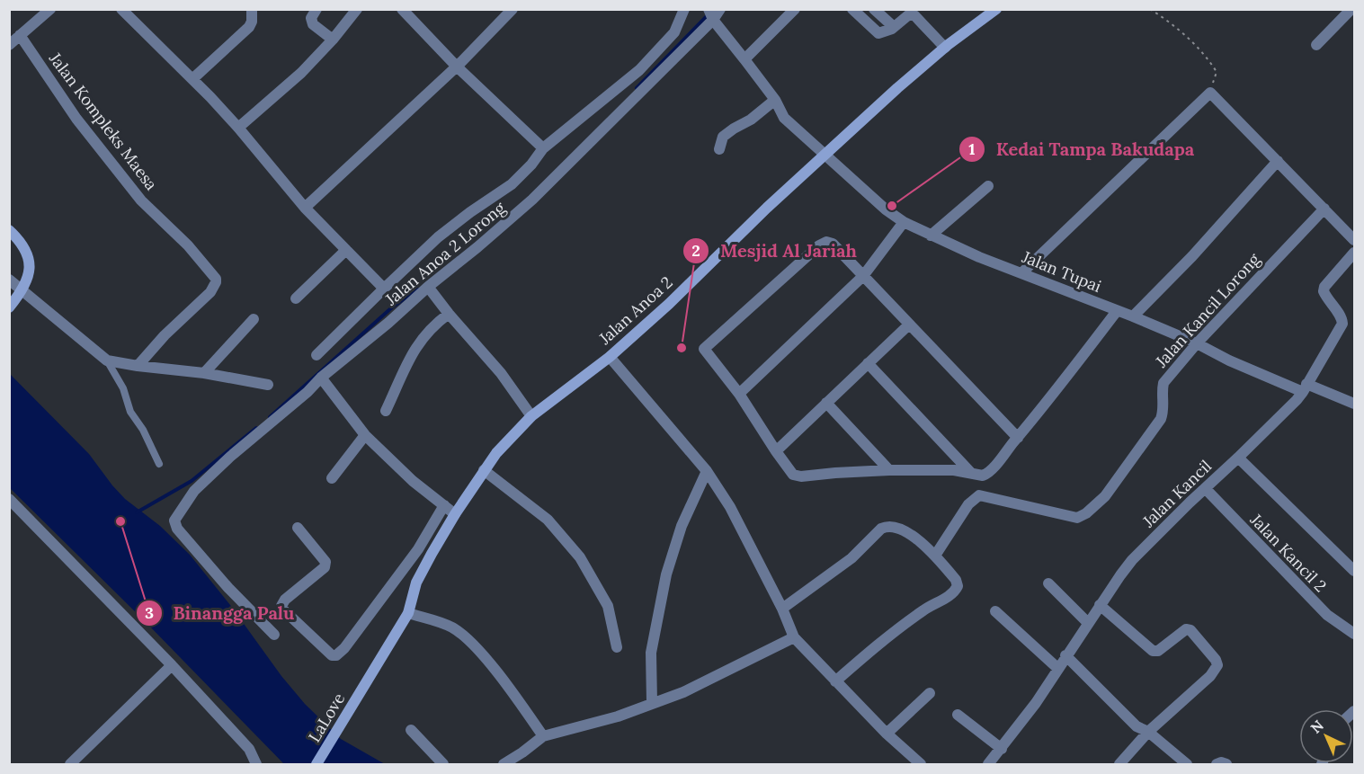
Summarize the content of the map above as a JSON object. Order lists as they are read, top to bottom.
{
  "streets": {
    "street": [
      "Jalan Kompleks Maesa",
      "Jalan Anoa 2 Lorong",
      "Jalan Tupai",
      "Jalan Anoa 2",
      "Jalan Kancil Lorong",
      "Jalan Kancil",
      "Jalan Kancil 2",
      "LaLove"
    ]
  },
  "crossings": [
    ["Jalan Anoa 2 Lorong", "Jalan Tupai"],
    ["Jalan Tupai", "Jalan Anoa 2"],
    ["Jalan Tupai", "Jalan Kancil Lorong"],
    ["Jalan Tupai", "Jalan Kancil"],
    ["Jalan Anoa 2", "LaLove"],
    ["Jalan Kancil", "Jalan Kancil 2"]
  ],
  "places": ["Kedai Tampa Bakudapa", "Mesjid Al Jariah", "Binangga Palu"],
  "north": "top left"
}
